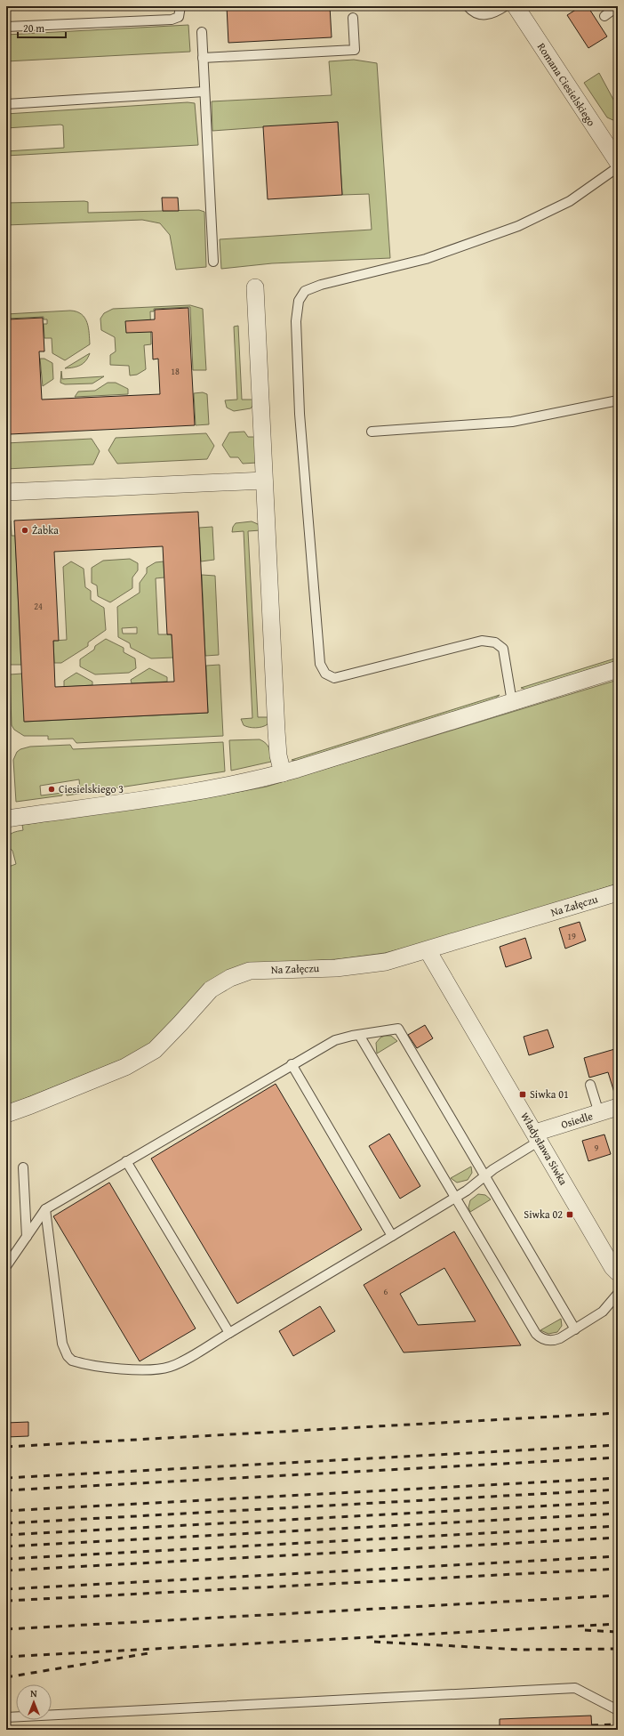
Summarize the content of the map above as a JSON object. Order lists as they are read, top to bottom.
{
  "streets": {
    "street": [
      "Romana Ciesielskiego",
      "Na Załęczu",
      "Osiedle",
      "Władysława Siwka"
    ]
  },
  "crossings": [
    ["Na Załęczu", "Władysława Siwka"],
    ["Osiedle", "Władysława Siwka"]
  ],
  "places": {
    "other": ["Żabka", "Ciesielskiego 3"],
    "transit": ["Siwka 01", "Siwka 02"]
  },
  "house_numbers": [
    "18",
    "24",
    "19",
    "9",
    "6"
  ],
  "scale_bar": "20 m",
  "north": "top"
}
